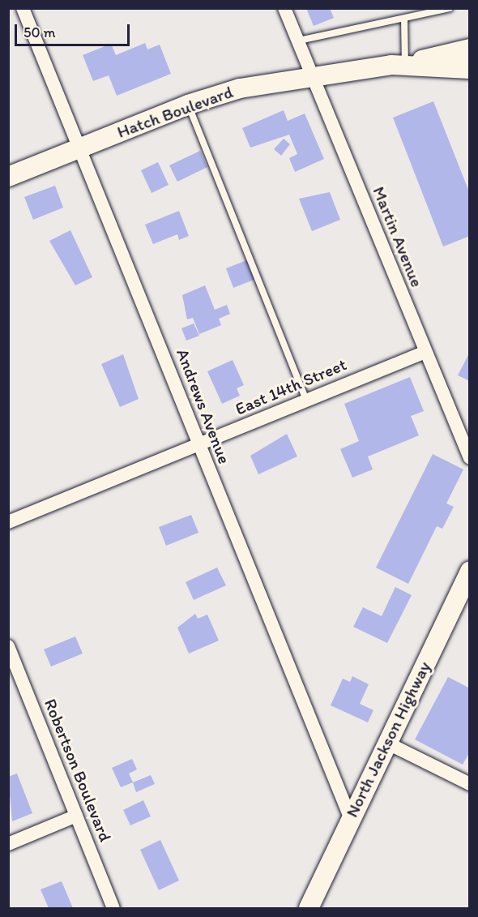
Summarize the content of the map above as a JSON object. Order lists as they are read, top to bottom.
{
  "streets": {
    "main road": ["Hatch Boulevard", "North Jackson Highway"],
    "street": [
      "Martin Avenue",
      "East 14th Street",
      "Andrews Avenue",
      "Robertson Boulevard"
    ]
  },
  "crossings": [
    ["Hatch Boulevard", "Martin Avenue"],
    ["Hatch Boulevard", "Andrews Avenue"],
    ["Martin Avenue", "East 14th Street"],
    ["East 14th Street", "Andrews Avenue"],
    ["Andrews Avenue", "North Jackson Highway"]
  ],
  "scale_bar": "50 m"
}
